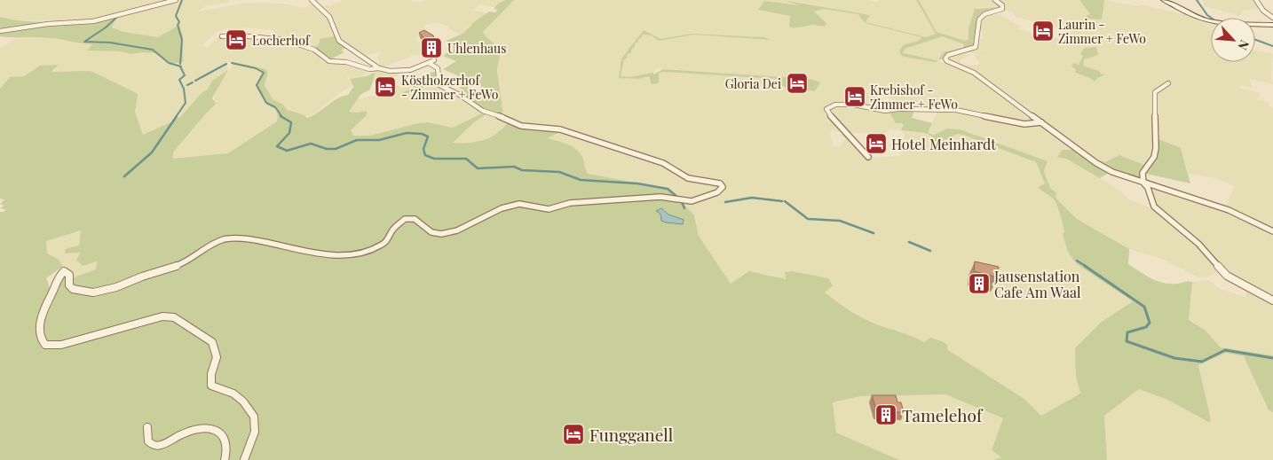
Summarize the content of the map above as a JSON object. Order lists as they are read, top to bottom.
{
  "places": {
    "hotel": [
      "Laurin - Zimmer + FeWo",
      "Locherhof",
      "Gloria Dei",
      "Köstholzerhof - Zimmer + FeWo",
      "Krebishof - Zimmer + FeWo",
      "Hotel Meinhardt",
      "Fungganell"
    ],
    "building": ["Uhlenhaus", "Jausenstation Cafe Am Waal", "Tamelehof"]
  },
  "north": "bottom right"
}
